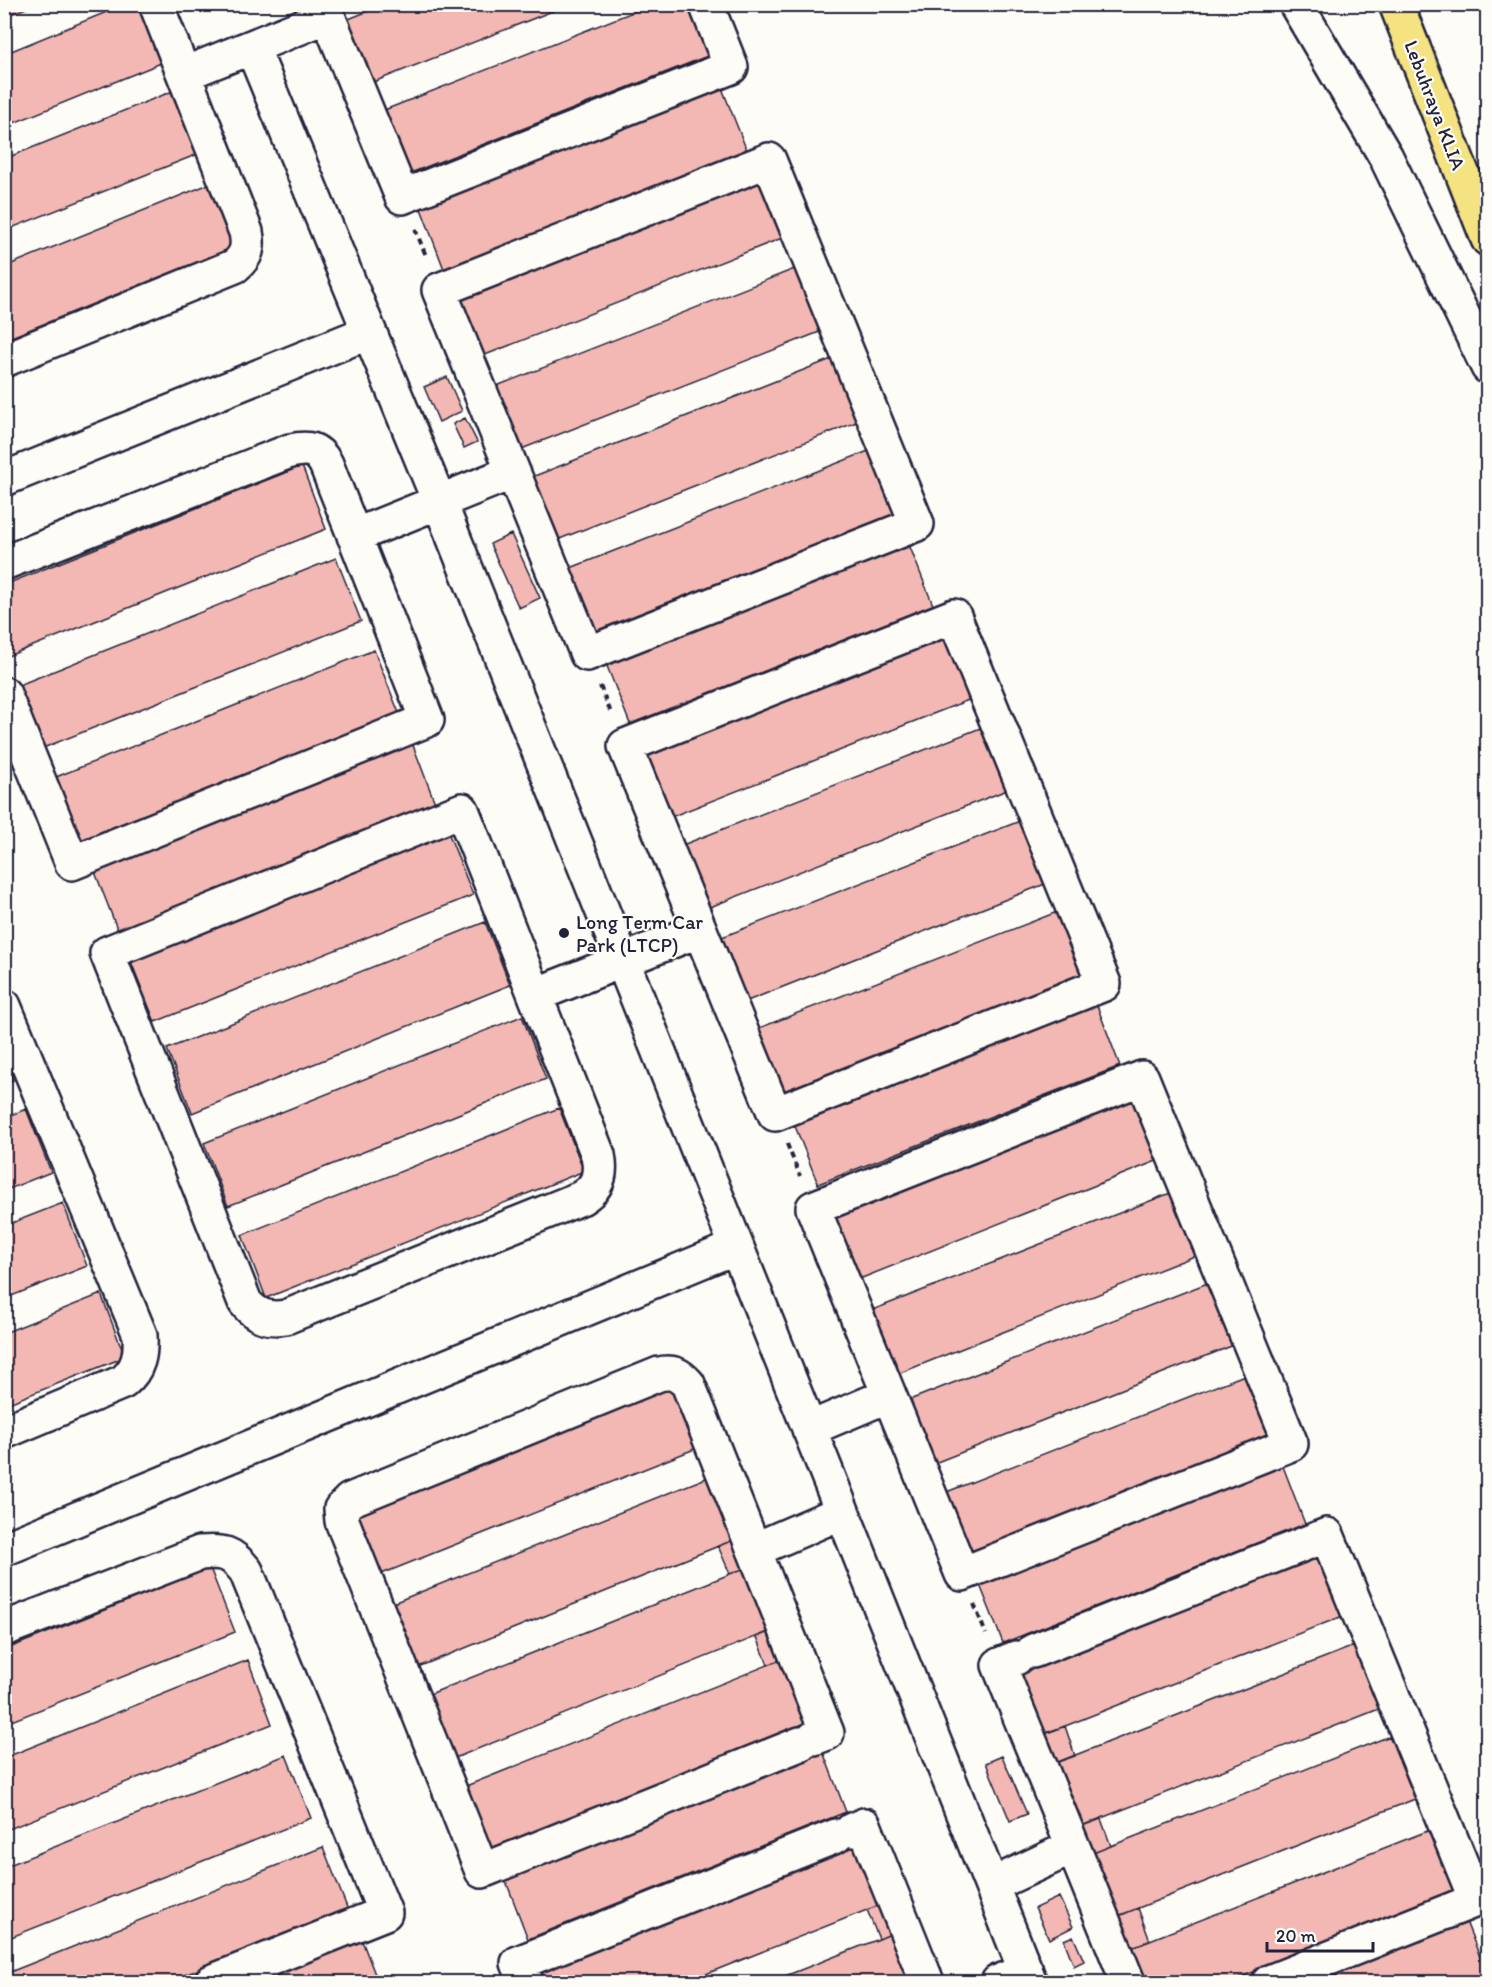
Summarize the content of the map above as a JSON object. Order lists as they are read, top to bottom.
{
  "streets": {
    "main road": ["Lebuhraya KLIA"]
  },
  "places": ["Long Term Car Park (LTCP)"],
  "scale_bar": "20 m"
}
